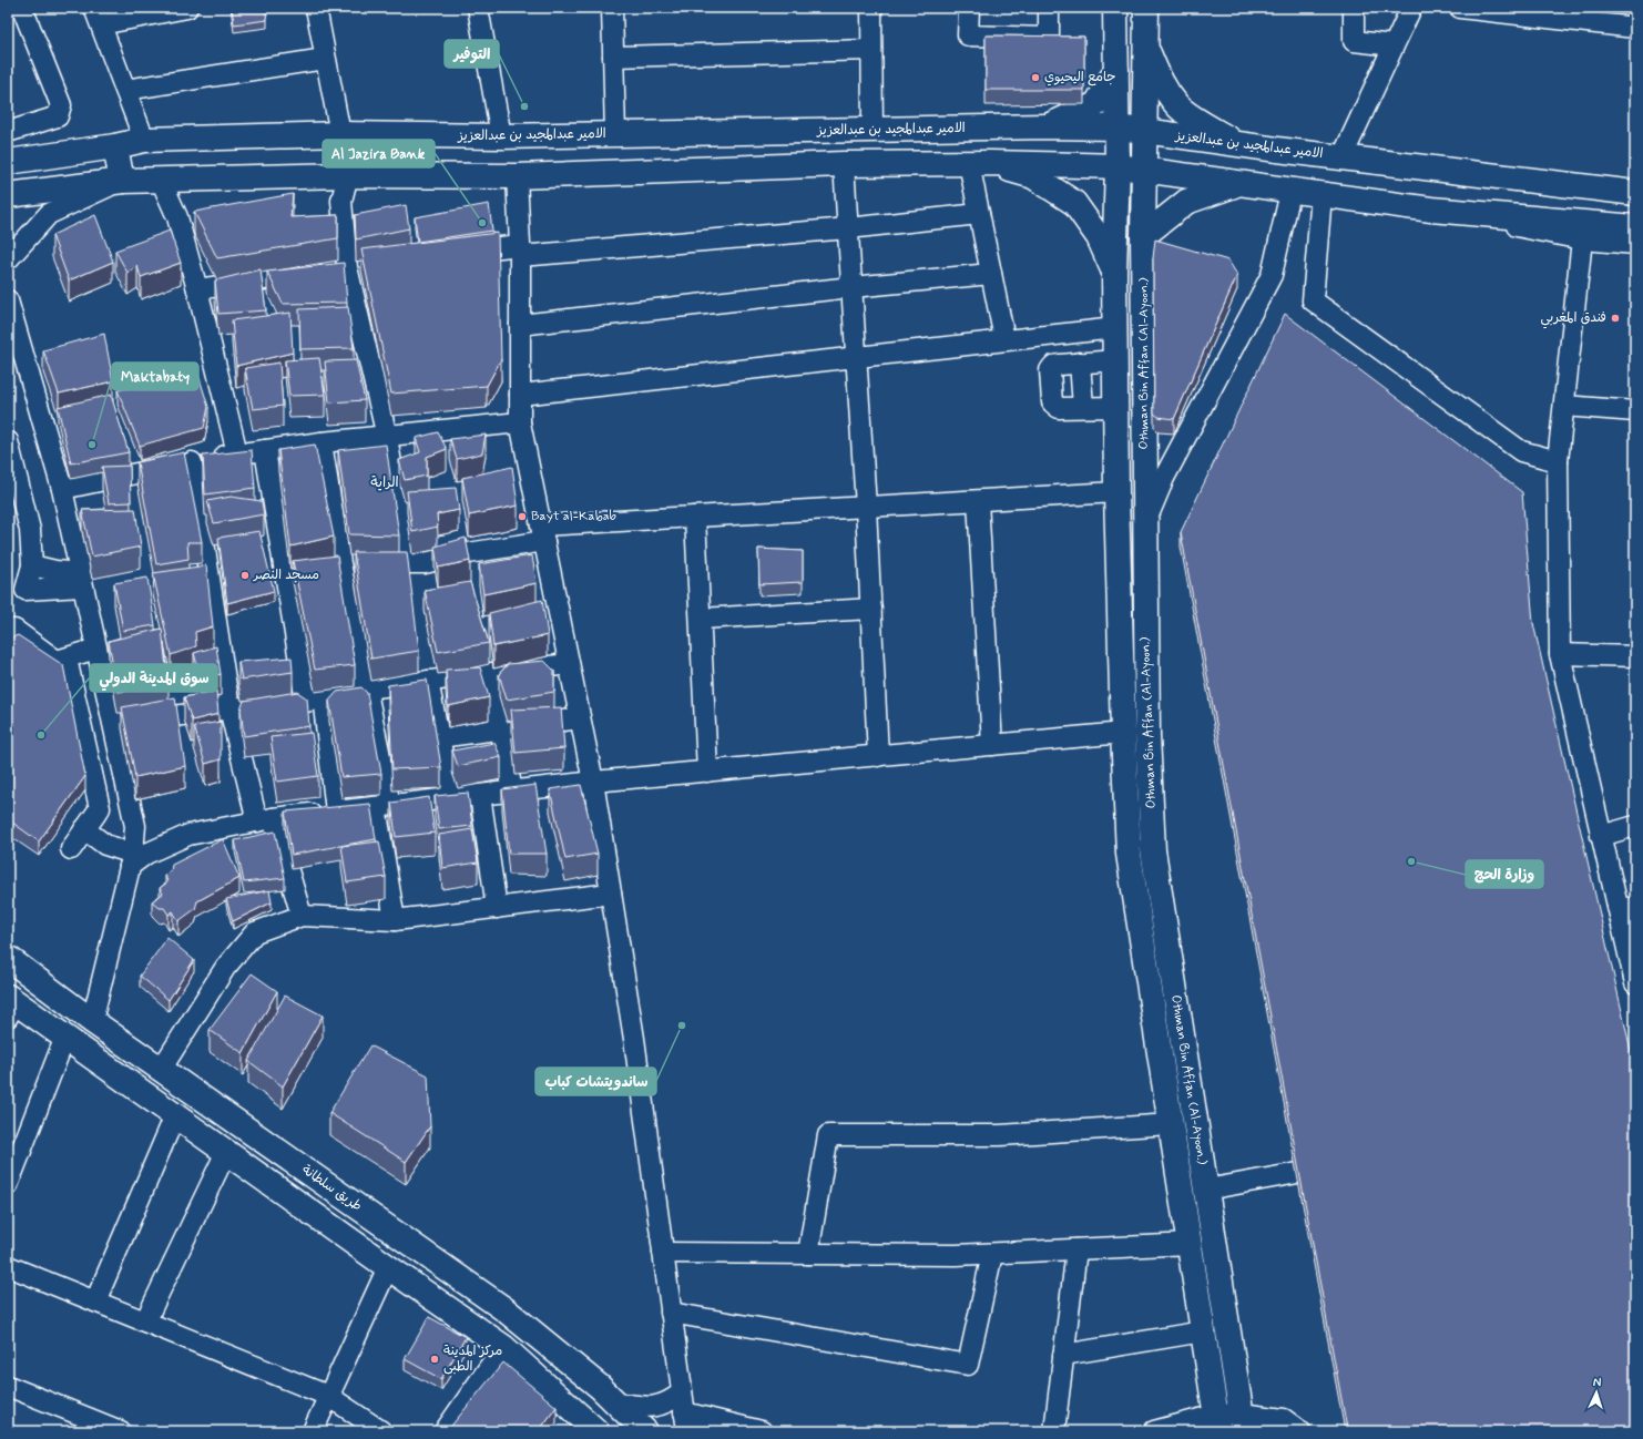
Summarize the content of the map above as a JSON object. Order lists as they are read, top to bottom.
{
  "streets": {
    "main road": ["الامير عبدالمجيد بن عبدالعزيز", "Othman Bin Affan (Al-Ayoon.)", "طريق سلطانة"]
  },
  "crossings": [
    ["الامير عبدالمجيد بن عبدالعزيز", "Othman Bin Affan (Al-Ayoon.)"]
  ],
  "districts": ["الراية"],
  "places": [
    "جامع اليحيوي",
    "التوفير",
    "Al Jazira Bank",
    "فندق المغربي",
    "Maktabaty",
    "Bayt al-Kabab",
    "مسجد النصر",
    "سوق المدينة الدولي",
    "وزارة الحج",
    "ساندويتشات كباب",
    "مرکز المدینة الطبی"
  ],
  "north": "top"
}
